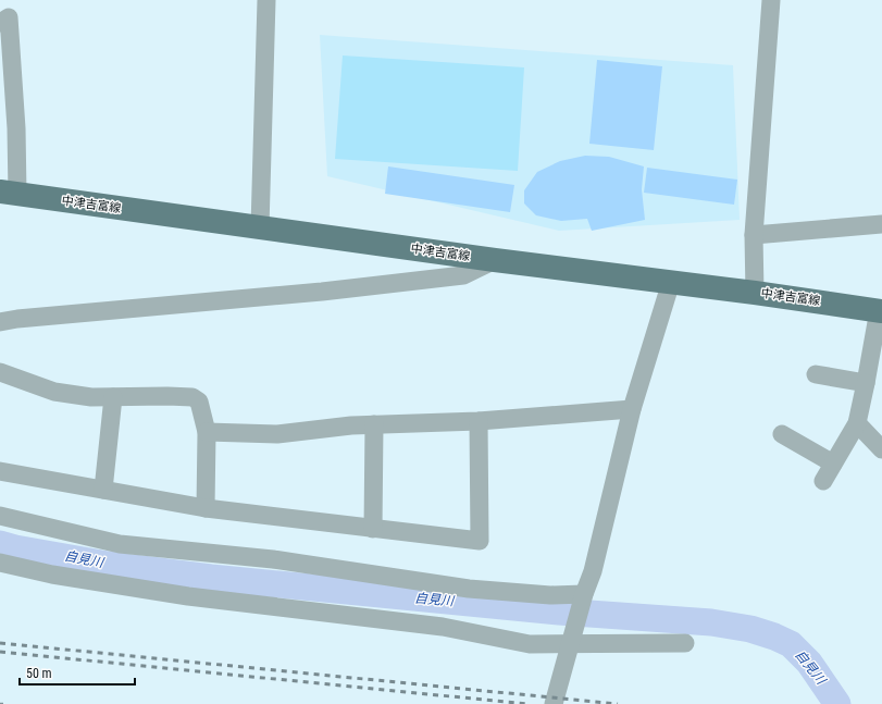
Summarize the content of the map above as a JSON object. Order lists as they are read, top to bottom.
{
  "streets": {
    "main road": ["中津吉富線"]
  },
  "water": ["自見川"],
  "scale_bar": "50 m"
}
